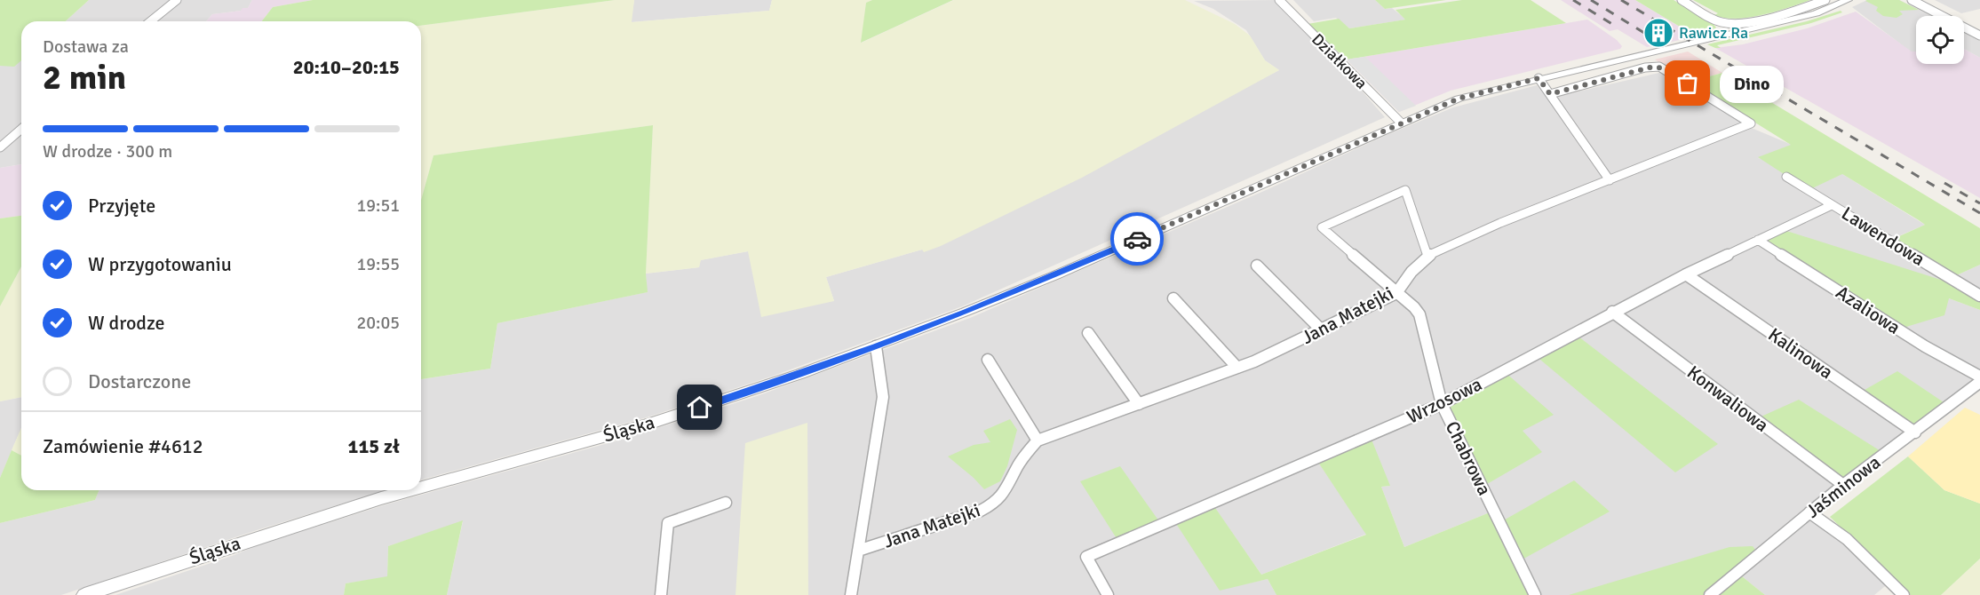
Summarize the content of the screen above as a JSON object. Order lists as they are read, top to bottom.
{
  "streets": {
    "street": [
      "Działkowa",
      "Lawendowa",
      "Azaliowa",
      "Jana Matejki",
      "Kalinowa",
      "Konwaliowa",
      "Wrzosowa",
      "Śląska",
      "Chabrowa",
      "Jaśminowa"
    ]
  },
  "crossings": [
    ["Działkowa", "Śląska"],
    ["Lawendowa", "Wrzosowa"],
    ["Azaliowa", "Wrzosowa"],
    ["Jana Matejki", "Chabrowa"],
    ["Kalinowa", "Wrzosowa"],
    ["Kalinowa", "Jaśminowa"],
    ["Konwaliowa", "Wrzosowa"],
    ["Konwaliowa", "Jaśminowa"],
    ["Wrzosowa", "Chabrowa"]
  ],
  "places": {
    "building": ["Rawicz Ra"],
    "other": ["Dino"]
  },
  "page": {
    "heading": ["2 min", "Dostawa za", "20:10–20:15"],
    "panel": ["Zamówienie #4612", "115 zł"],
    "bubble": "Dino",
    "bar": "W drodze · 300 m",
    "list": [
      ["Przyjęte", "19:51"],
      ["W przygotowaniu", "19:55"],
      ["W drodze", "20:05"],
      "Dostarczone"
    ]
  }
}
